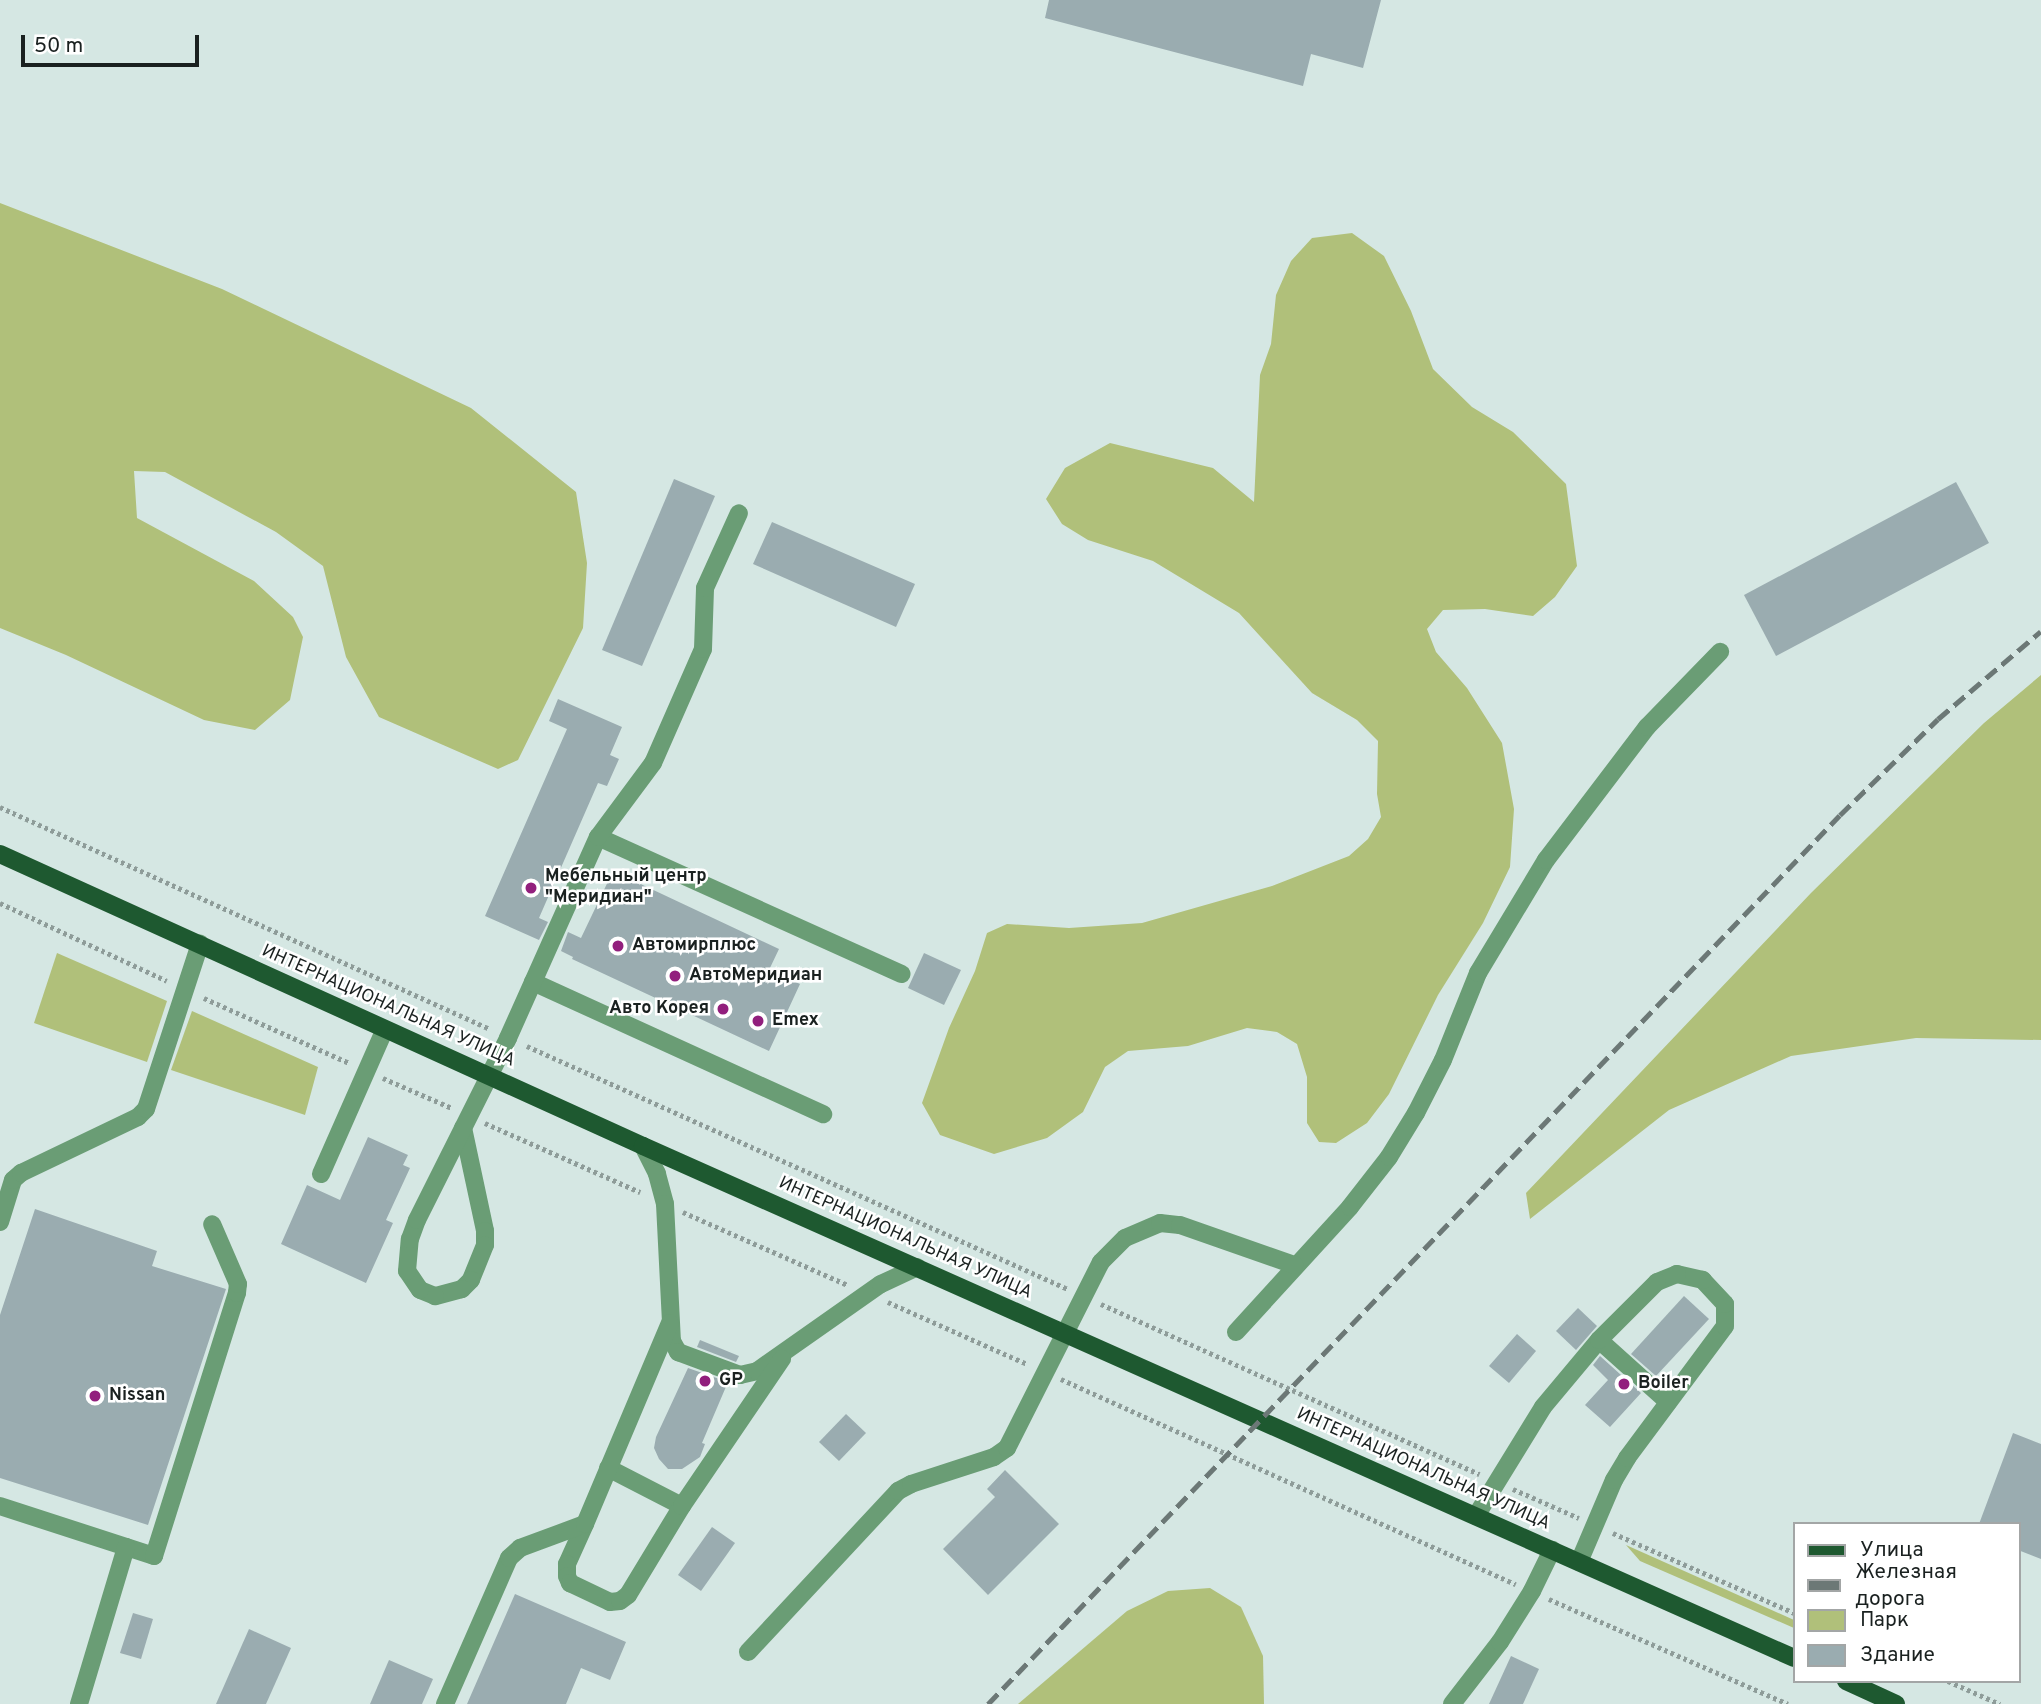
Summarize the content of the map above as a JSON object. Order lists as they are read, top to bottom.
{
  "streets": {
    "main road": ["ИНТЕРНАЦИОНАЛЬНАЯ УЛИЦА"]
  },
  "places": [
    "Мебельный центр \"Меридиан\"",
    "Автомирплюс",
    "АвтоМеридиан",
    "Авто Корея",
    "Emex",
    "GP",
    "Boiler",
    "Nissan"
  ],
  "legend": [
    "Улица",
    "Железная дорога",
    "Парк",
    "Здание"
  ],
  "scale_bar": "50 m"
}
